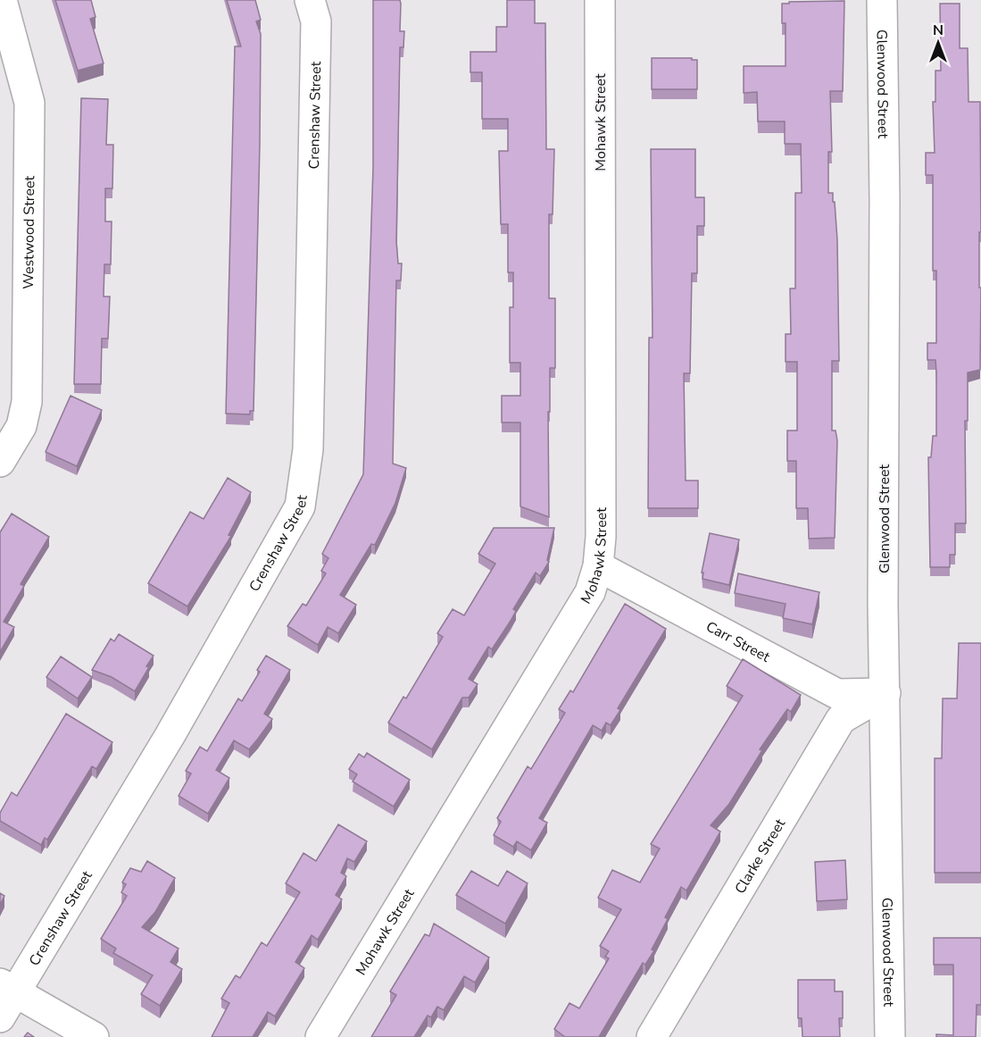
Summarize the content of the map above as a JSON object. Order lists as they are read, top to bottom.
{
  "streets": {
    "street": [
      "Glenwood Street",
      "Crenshaw Street",
      "Mohawk Street",
      "Westwood Street",
      "Carr Street",
      "Clarke Street"
    ]
  },
  "crossings": [
    ["Glenwood Street", "Carr Street"],
    ["Glenwood Street", "Clarke Street"],
    ["Mohawk Street", "Carr Street"],
    ["Carr Street", "Clarke Street"]
  ],
  "north": "top"
}
